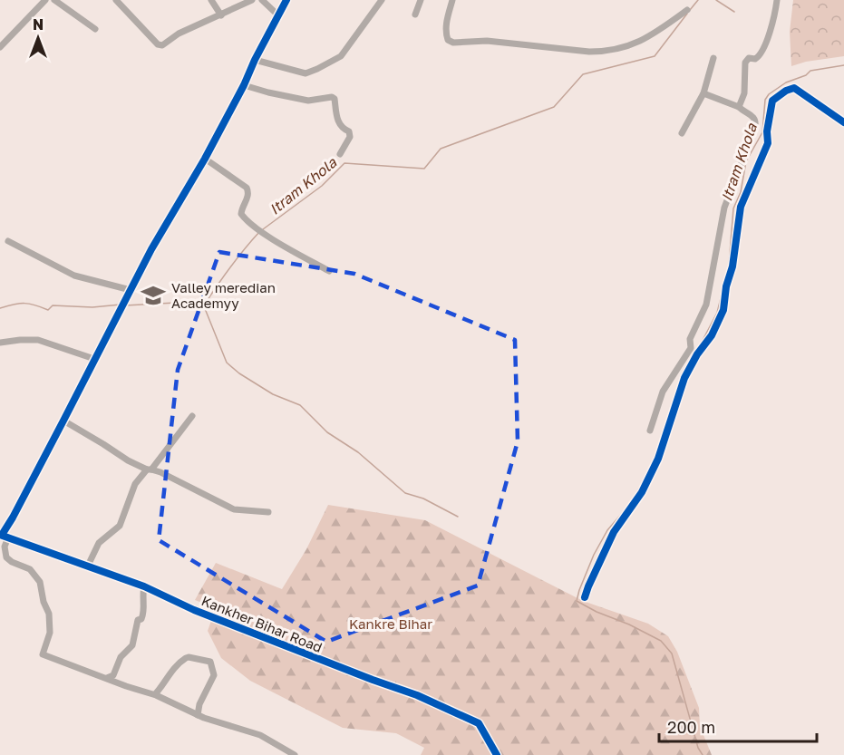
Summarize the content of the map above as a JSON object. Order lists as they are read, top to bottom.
{
  "streets": {
    "street": ["Kankher Bihar Road"]
  },
  "water": ["Itram Khola"],
  "parks": ["Kankre Bihar"],
  "places": {
    "school or university": ["Valley meredian Academyy"]
  },
  "scale_bar": "200 m",
  "north": "top"
}
